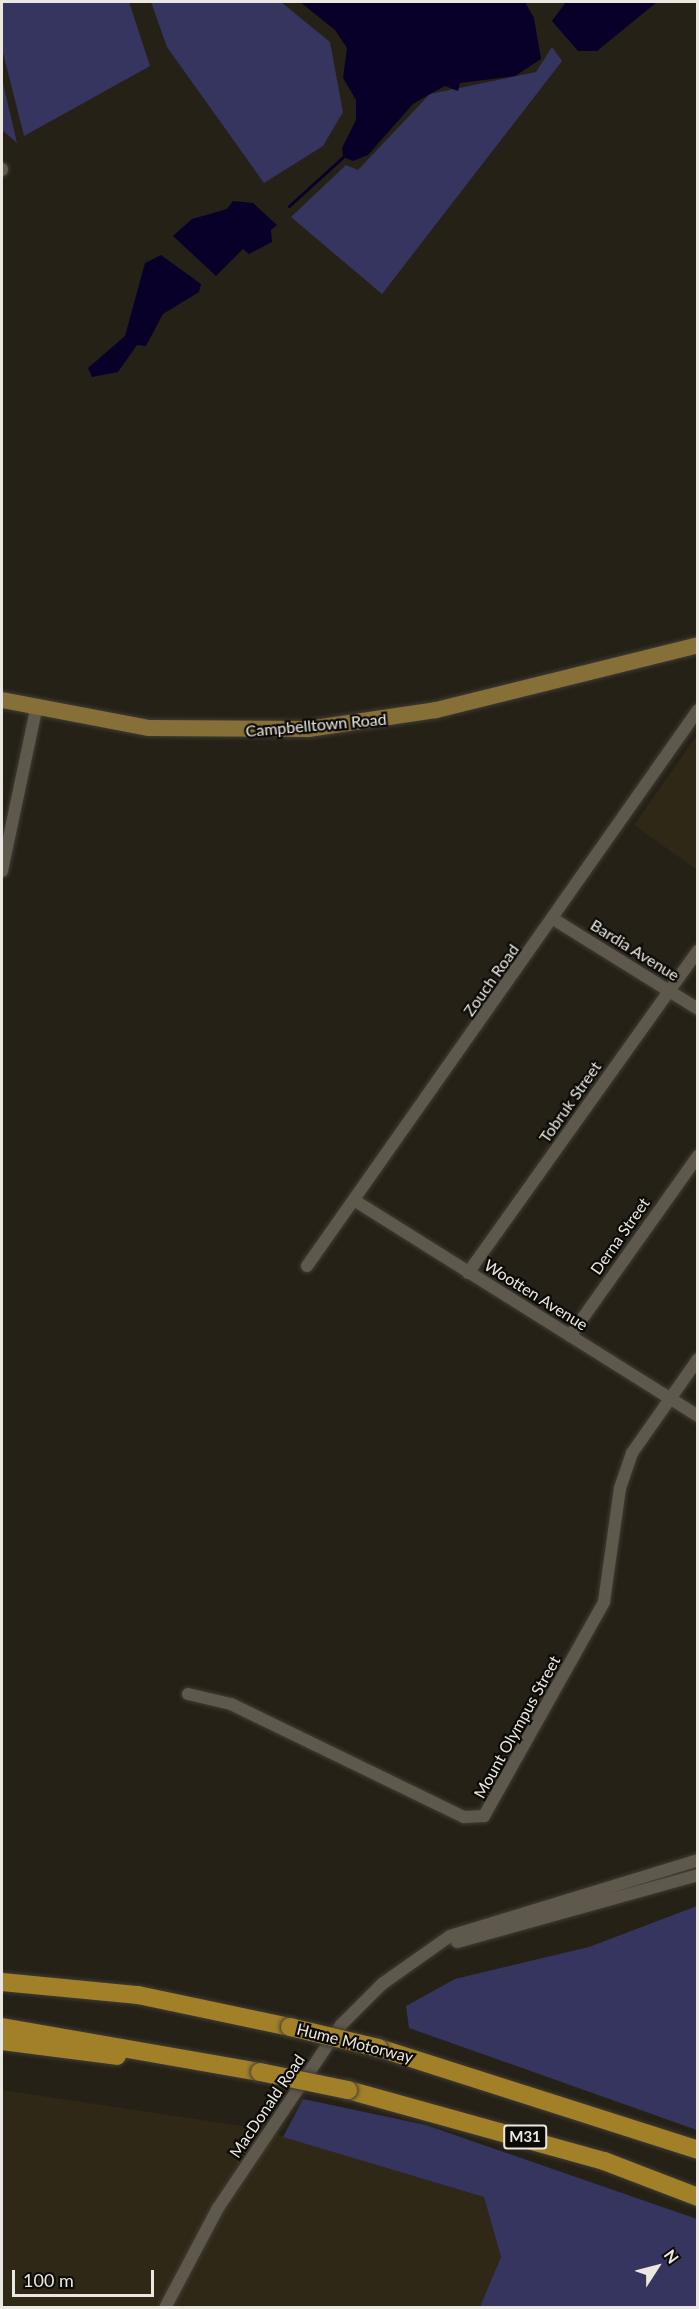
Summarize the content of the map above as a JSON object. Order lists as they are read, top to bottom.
{
  "streets": {
    "highway": ["Hume Motorway", "M31"],
    "main road": ["Campbelltown Road"],
    "street": [
      "Bardia Avenue",
      "Zouch Road",
      "Tobruk Street",
      "Derna Street",
      "Wootten Avenue",
      "Mount Olympus Street",
      "MacDonald Road"
    ]
  },
  "crossings": [
    ["Bardia Avenue", "Zouch Road"],
    ["Bardia Avenue", "Tobruk Street"],
    ["Zouch Road", "Wootten Avenue"],
    ["Tobruk Street", "Wootten Avenue"],
    ["Derna Street", "Wootten Avenue"],
    ["Wootten Avenue", "Mount Olympus Street"]
  ],
  "scale_bar": "100 m",
  "north": "top right"
}
